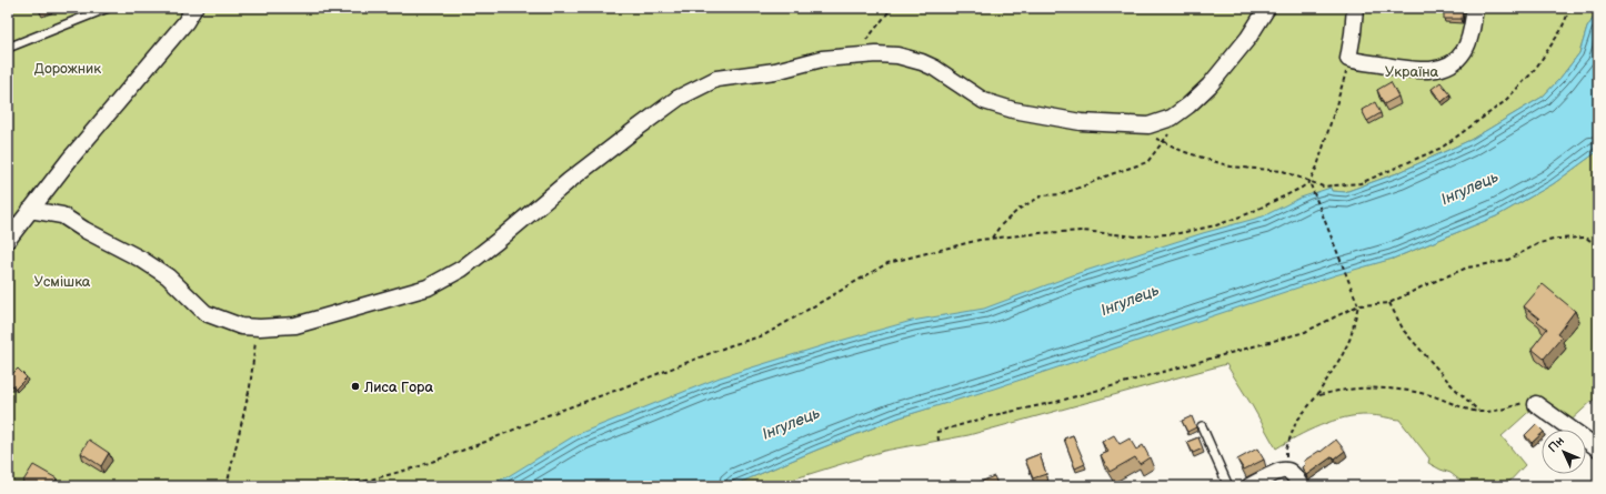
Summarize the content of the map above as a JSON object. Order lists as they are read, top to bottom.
{
  "water": ["Інгулець"],
  "parks": ["Дорожник", "Україна", "Усмішка"],
  "places": ["Лиса Гора"],
  "north": "top left"
}
